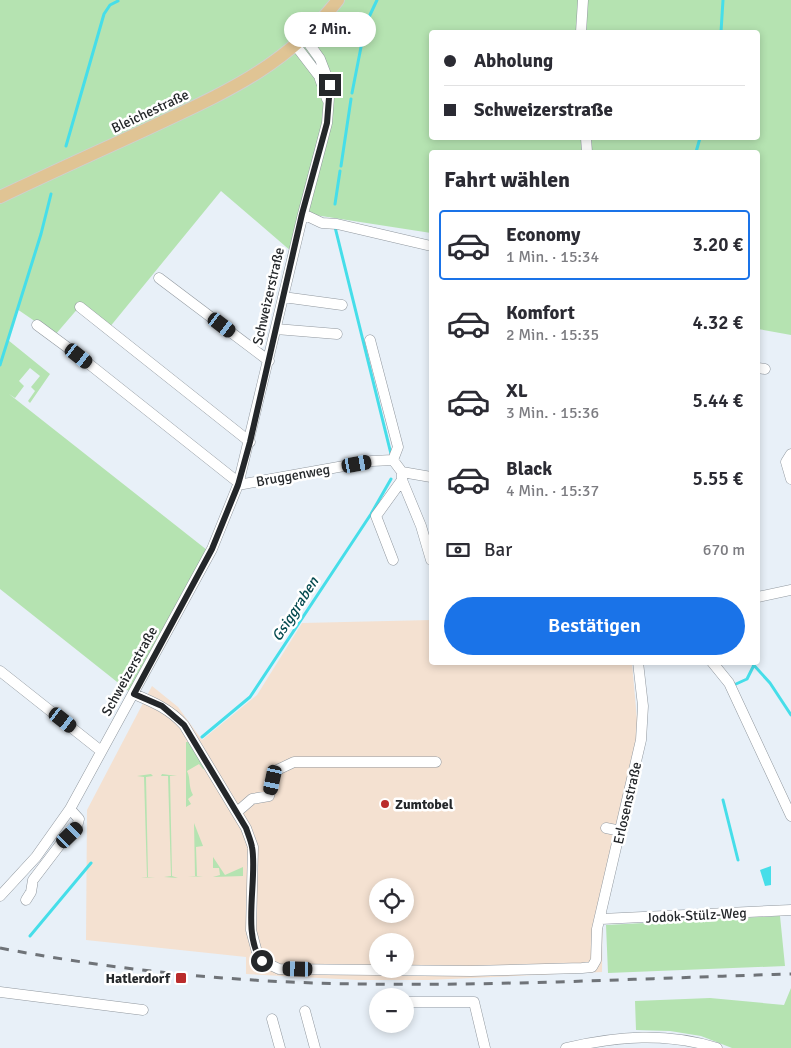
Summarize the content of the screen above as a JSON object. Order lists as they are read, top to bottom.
{
  "streets": {
    "main road": ["Bleichestraße"],
    "street": [
      "Schweizerstraße",
      "Bruggenweg",
      "Erlosenstraße",
      "Jodok-Stülz-Weg"
    ]
  },
  "crossings": [
    ["Bleichestraße", "Schweizerstraße"],
    ["Schweizerstraße", "Bruggenweg"],
    ["Erlosenstraße", "Jodok-Stülz-Weg"]
  ],
  "water": ["Gsiggraben"],
  "places": {
    "other": ["Zumtobel"],
    "transit": ["Hatlerdorf"]
  },
  "page": {
    "bubble": "2 Min.",
    "banner": ["Abholung", "Schweizerstraße"],
    "heading": "Fahrt wählen",
    "list": [
      {
        "name": "Economy",
        "note": "1 Min. · 15:34",
        "value": "3.20 €"
      },
      {
        "name": "Komfort",
        "note": "2 Min. · 15:35",
        "value": "4.32 €"
      },
      {
        "name": "XL",
        "note": "3 Min. · 15:36",
        "value": "5.44 €"
      },
      {
        "name": "Black",
        "note": "4 Min. · 15:37",
        "value": "5.55 €"
      }
    ],
    "pay": ["Bar", "670 m"],
    "buttons": "Bestätigen",
    "map_buttons": ["+", "−"]
  }
}
